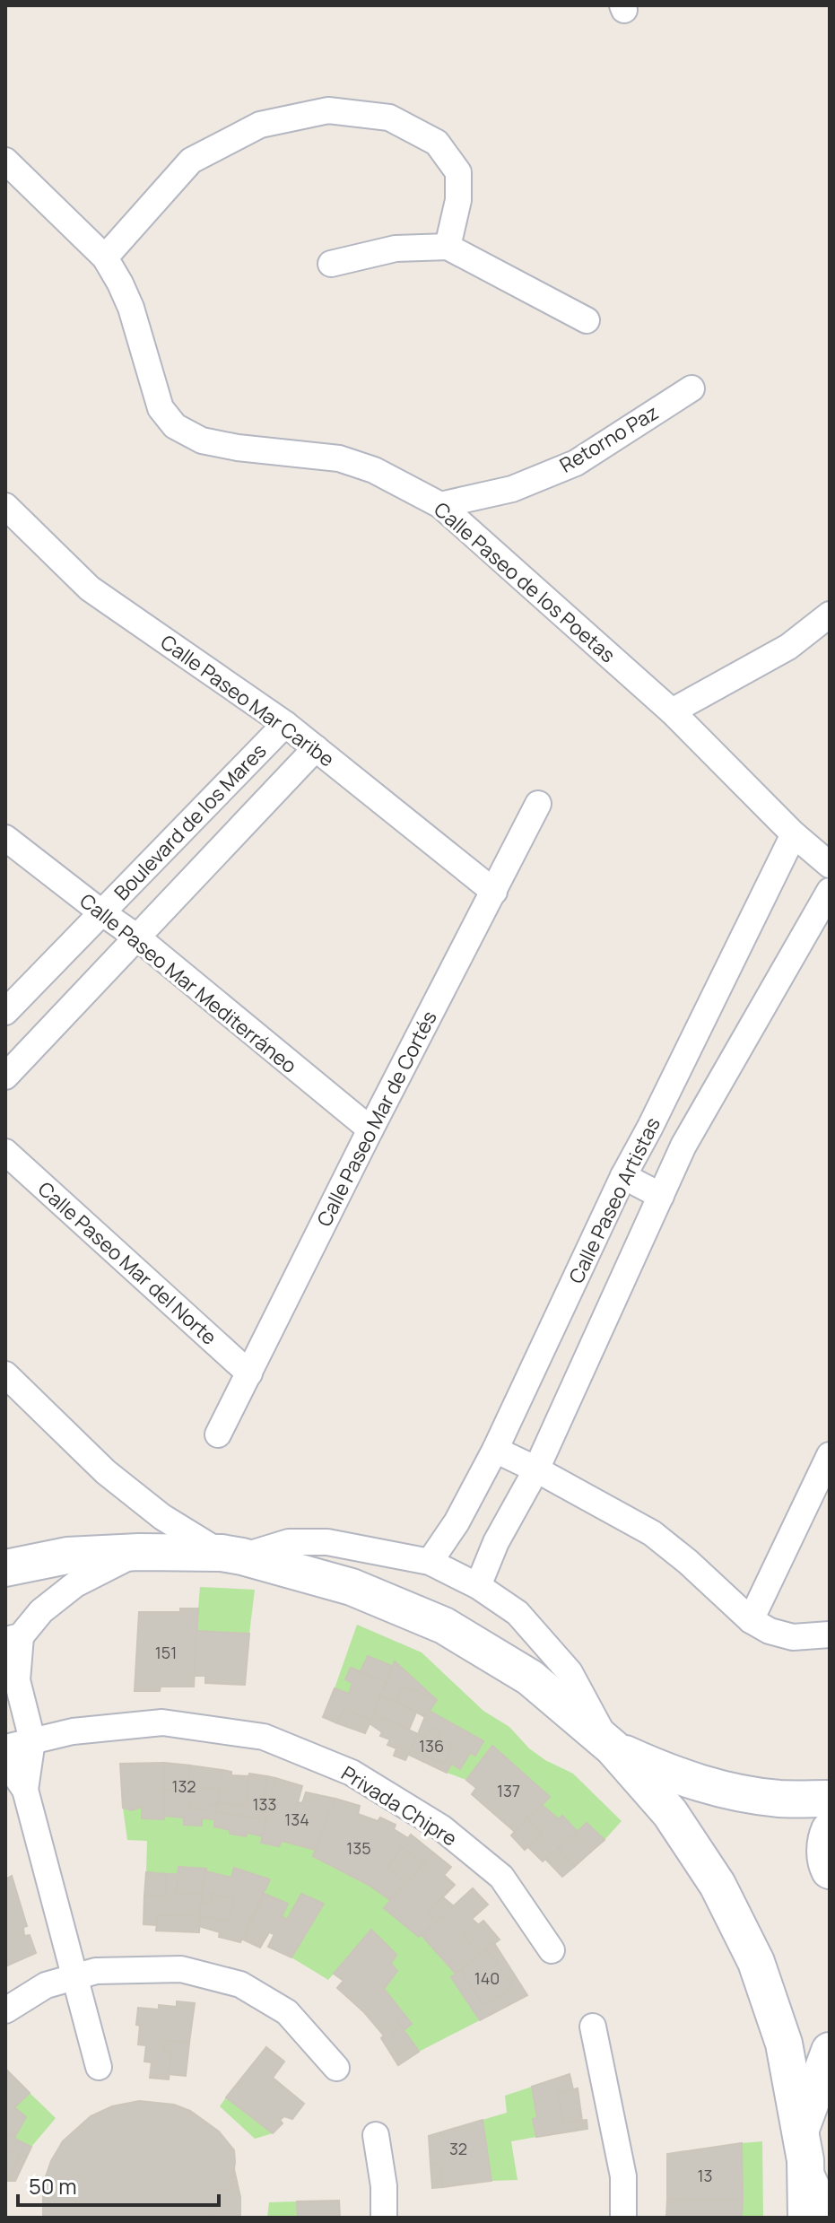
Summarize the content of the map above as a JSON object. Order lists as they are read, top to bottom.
{
  "streets": {
    "street": [
      "Retorno Paz",
      "Calle Paseo de los Poetas",
      "Calle Paseo Mar Caribe",
      "Boulevard de los Mares",
      "Calle Paseo Mar Mediterráneo",
      "Calle Paseo Mar de Cortés",
      "Calle Paseo Artistas",
      "Calle Paseo Mar del Norte",
      "Privada Chipre"
    ]
  },
  "crossings": [
    ["Retorno Paz", "Calle Paseo de los Poetas"],
    ["Calle Paseo de los Poetas", "Calle Paseo Artistas"],
    ["Calle Paseo Mar Caribe", "Boulevard de los Mares"],
    ["Calle Paseo Mar Caribe", "Calle Paseo Mar de Cortés"],
    ["Boulevard de los Mares", "Calle Paseo Mar Mediterráneo"],
    ["Calle Paseo Mar Mediterráneo", "Calle Paseo Mar de Cortés"],
    ["Calle Paseo Mar de Cortés", "Calle Paseo Mar del Norte"]
  ],
  "house_numbers": [
    "151",
    "136",
    "132",
    "137",
    "133",
    "134",
    "135",
    "140",
    "32",
    "13"
  ],
  "scale_bar": "50 m"
}
